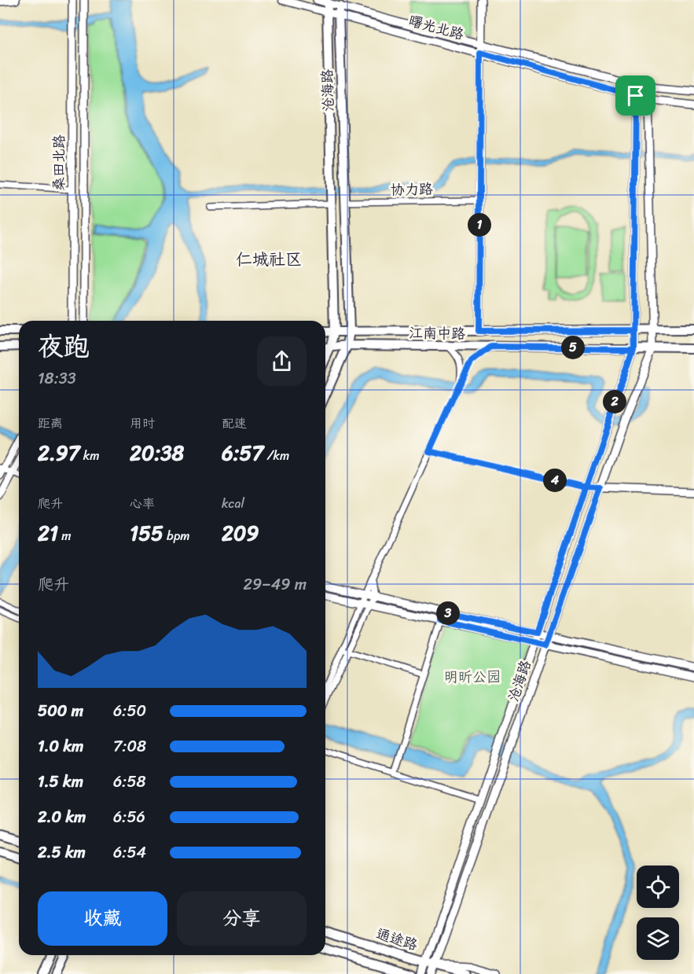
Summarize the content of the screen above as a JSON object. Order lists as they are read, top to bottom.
{
  "streets": {
    "main road": [
      "曙光北路",
      "沧海路",
      "桑田北路",
      "江南中路",
      "通途路"
    ],
    "street": ["协力路"]
  },
  "crossings": [
    ["曙光北路", "沧海路"],
    ["沧海路", "协力路"],
    ["沧海路", "江南中路"],
    ["沧海路", "通途路"]
  ],
  "districts": ["仁城社区"],
  "parks": ["明昕公园"],
  "page": {
    "pins": [
      "1",
      "5",
      "2",
      "4",
      "3"
    ],
    "heading": ["夜跑", "18:33"],
    "stats": [
      ["距离", "2.97 km"],
      ["用时", "20:38"],
      ["配速", "6:57 /km"],
      ["爬升", "21 m"],
      ["心率", "155 bpm"],
      ["kcal", "209"]
    ],
    "chart": ["爬升", "29–49 m"],
    "list": [
      {
        "name": "500 m",
        "note": "6:50"
      },
      {
        "name": "1.0 km",
        "note": "7:08"
      },
      {
        "name": "1.5 km",
        "note": "6:58"
      },
      {
        "name": "2.0 km",
        "note": "6:56"
      },
      {
        "name": "2.5 km",
        "note": "6:54"
      }
    ],
    "buttons": ["收藏", "分享"]
  }
}
